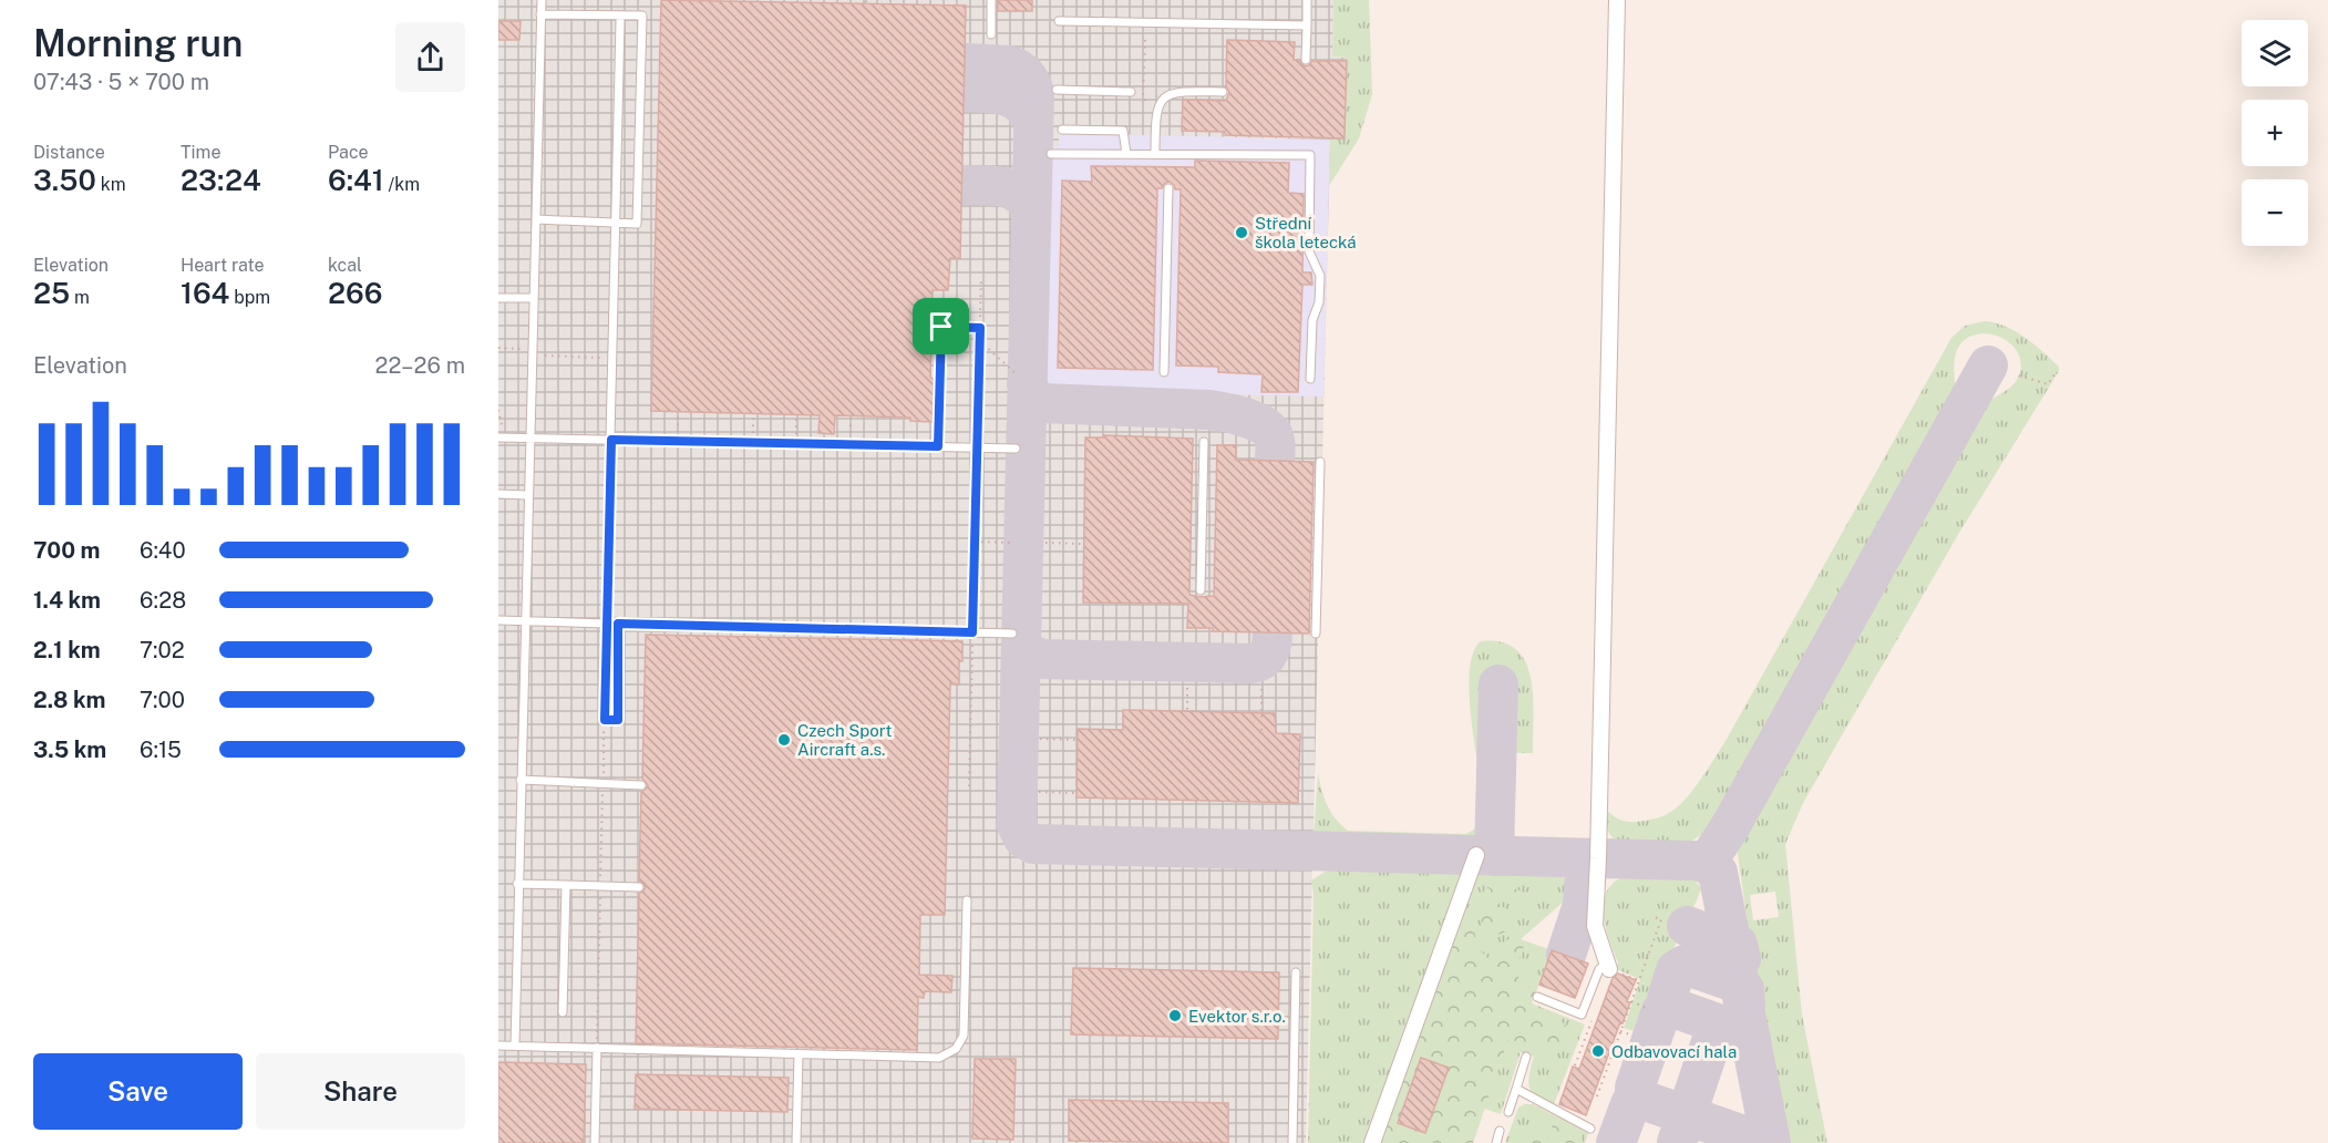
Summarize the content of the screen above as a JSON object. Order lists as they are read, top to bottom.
{
  "places": [
    "Střední škola letecká",
    "Czech Sport Aircraft a.s.",
    "Evektor s.r.o.",
    "Odbavovací hala"
  ],
  "page": {
    "heading": ["Morning run", "07:43 · 5 × 700 m"],
    "map_buttons": ["+", "−"],
    "stats": [
      ["Distance", "3.50 km"],
      ["Time", "23:24"],
      ["Pace", "6:41 /km"],
      ["Elevation", "25 m"],
      ["Heart rate", "164 bpm"],
      ["kcal", "266"]
    ],
    "chart": ["Elevation", "22–26 m"],
    "list": [
      {
        "name": "700 m",
        "note": "6:40"
      },
      {
        "name": "1.4 km",
        "note": "6:28"
      },
      {
        "name": "2.1 km",
        "note": "7:02"
      },
      {
        "name": "2.8 km",
        "note": "7:00"
      },
      {
        "name": "3.5 km",
        "note": "6:15"
      }
    ],
    "buttons": ["Save", "Share"]
  }
}
